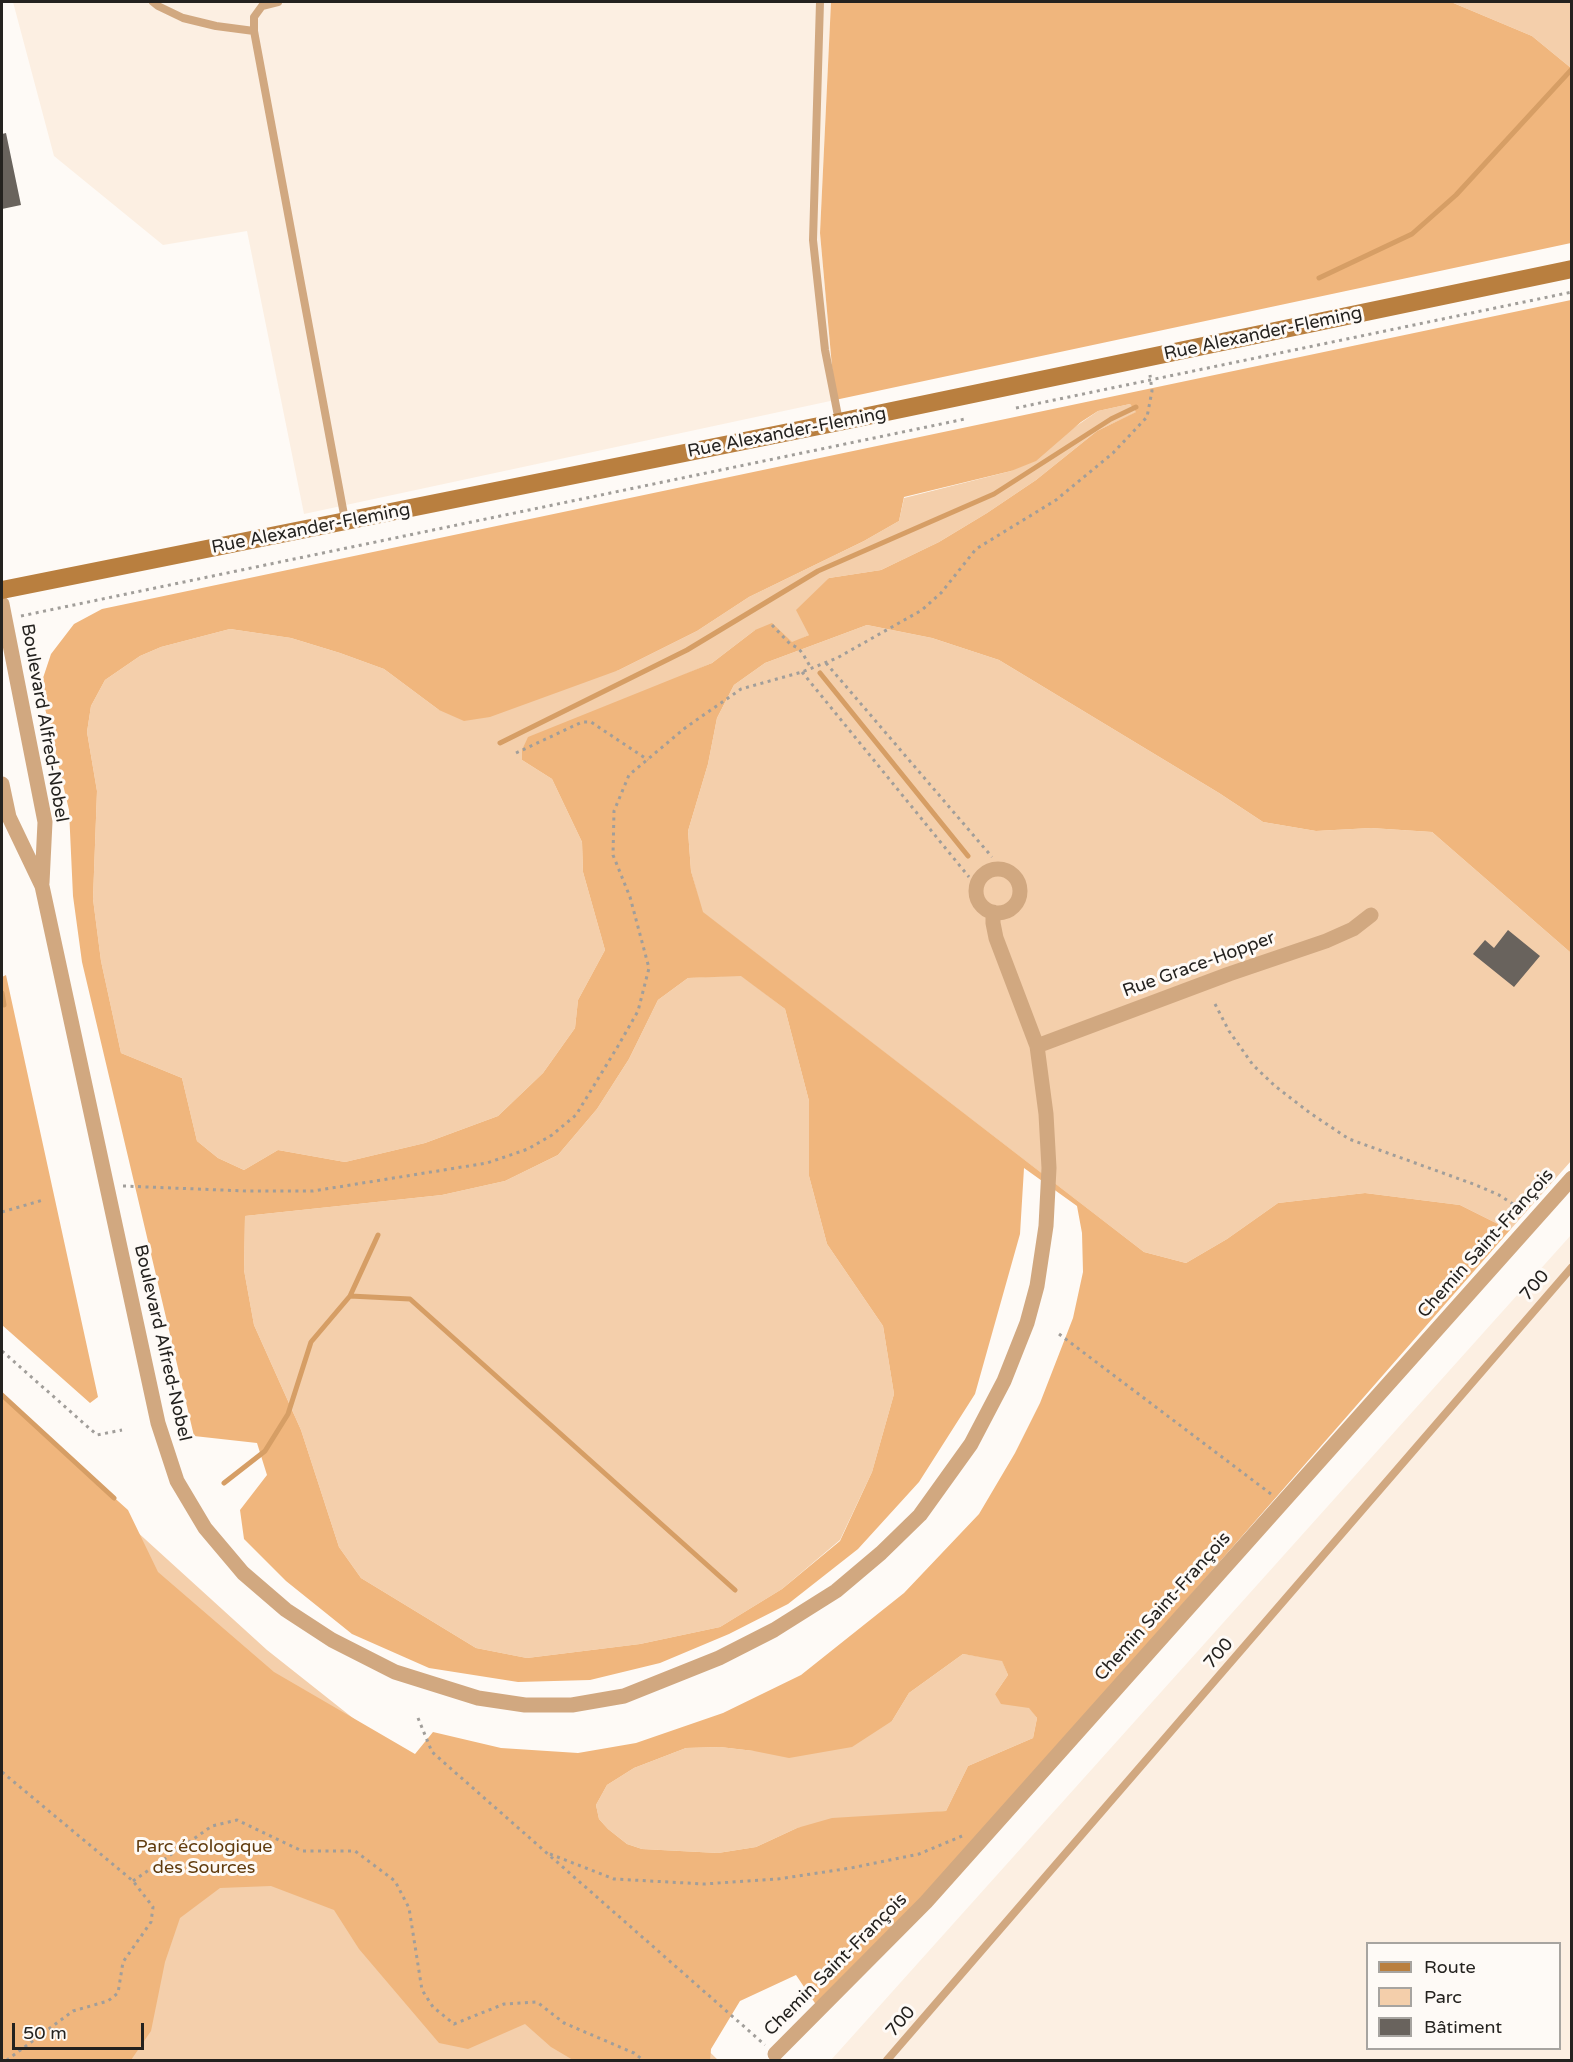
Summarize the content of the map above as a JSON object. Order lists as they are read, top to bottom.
{
  "streets": {
    "street": [
      "Rue Alexander-Fleming",
      "Boulevard Alfred-Nobel",
      "Rue Grace-Hopper",
      "Chemin Saint-François"
    ],
    "lane": ["700"]
  },
  "crossings": [
    ["Boulevard Alfred-Nobel", "Rue Grace-Hopper"]
  ],
  "parks": ["Parc écologique des Sources"],
  "legend": ["Route", "Parc", "Bâtiment"],
  "scale_bar": "50 m"
}
